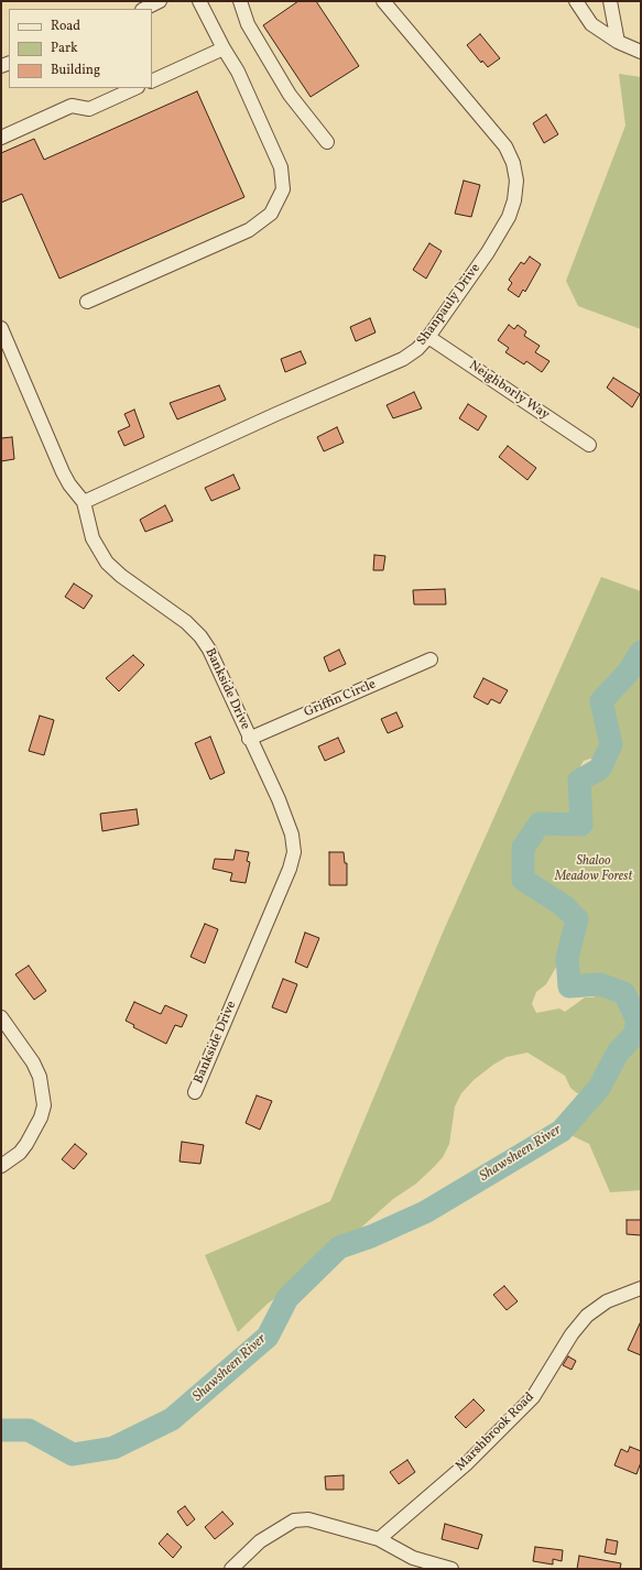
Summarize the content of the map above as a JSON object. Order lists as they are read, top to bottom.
{
  "streets": {
    "street": [
      "Shanpauly Drive",
      "Neighborly Way",
      "Bankside Drive",
      "Griffin Circle",
      "Marshbrook Road"
    ]
  },
  "crossings": [
    ["Shanpauly Drive", "Neighborly Way"],
    ["Shanpauly Drive", "Bankside Drive"],
    ["Bankside Drive", "Griffin Circle"]
  ],
  "water": ["Shawsheen River"],
  "parks": ["Shaloo Meadow Forest"],
  "legend": ["Road", "Park", "Building"]
}
